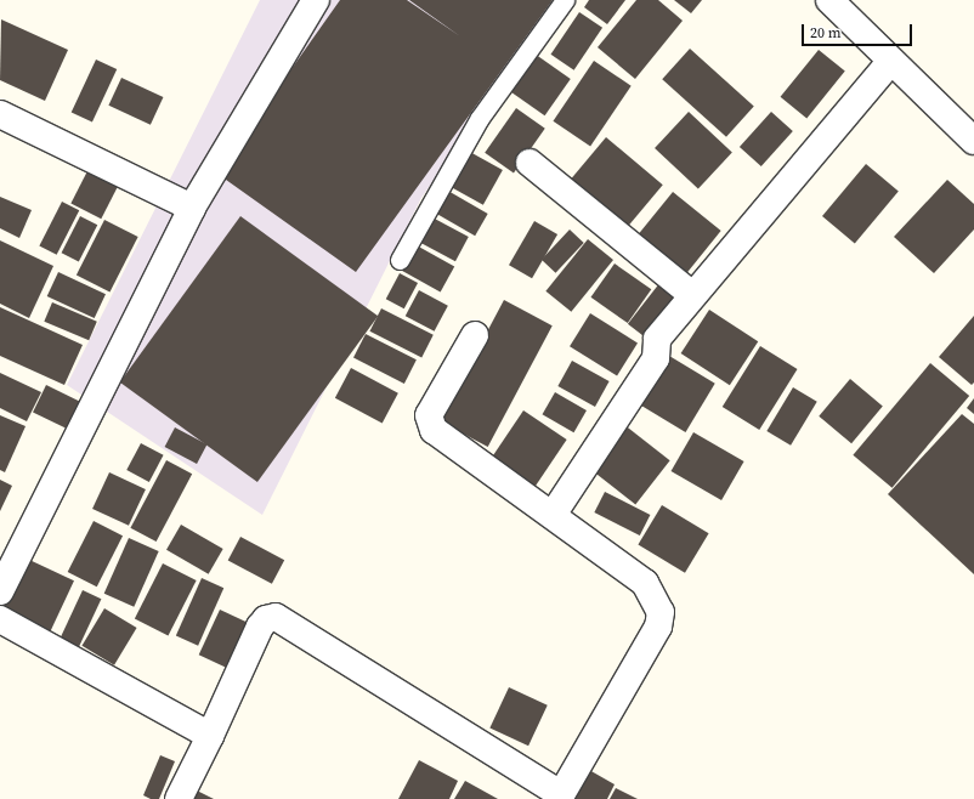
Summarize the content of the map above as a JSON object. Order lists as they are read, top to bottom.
{
  "scale_bar": "20 m"
}
